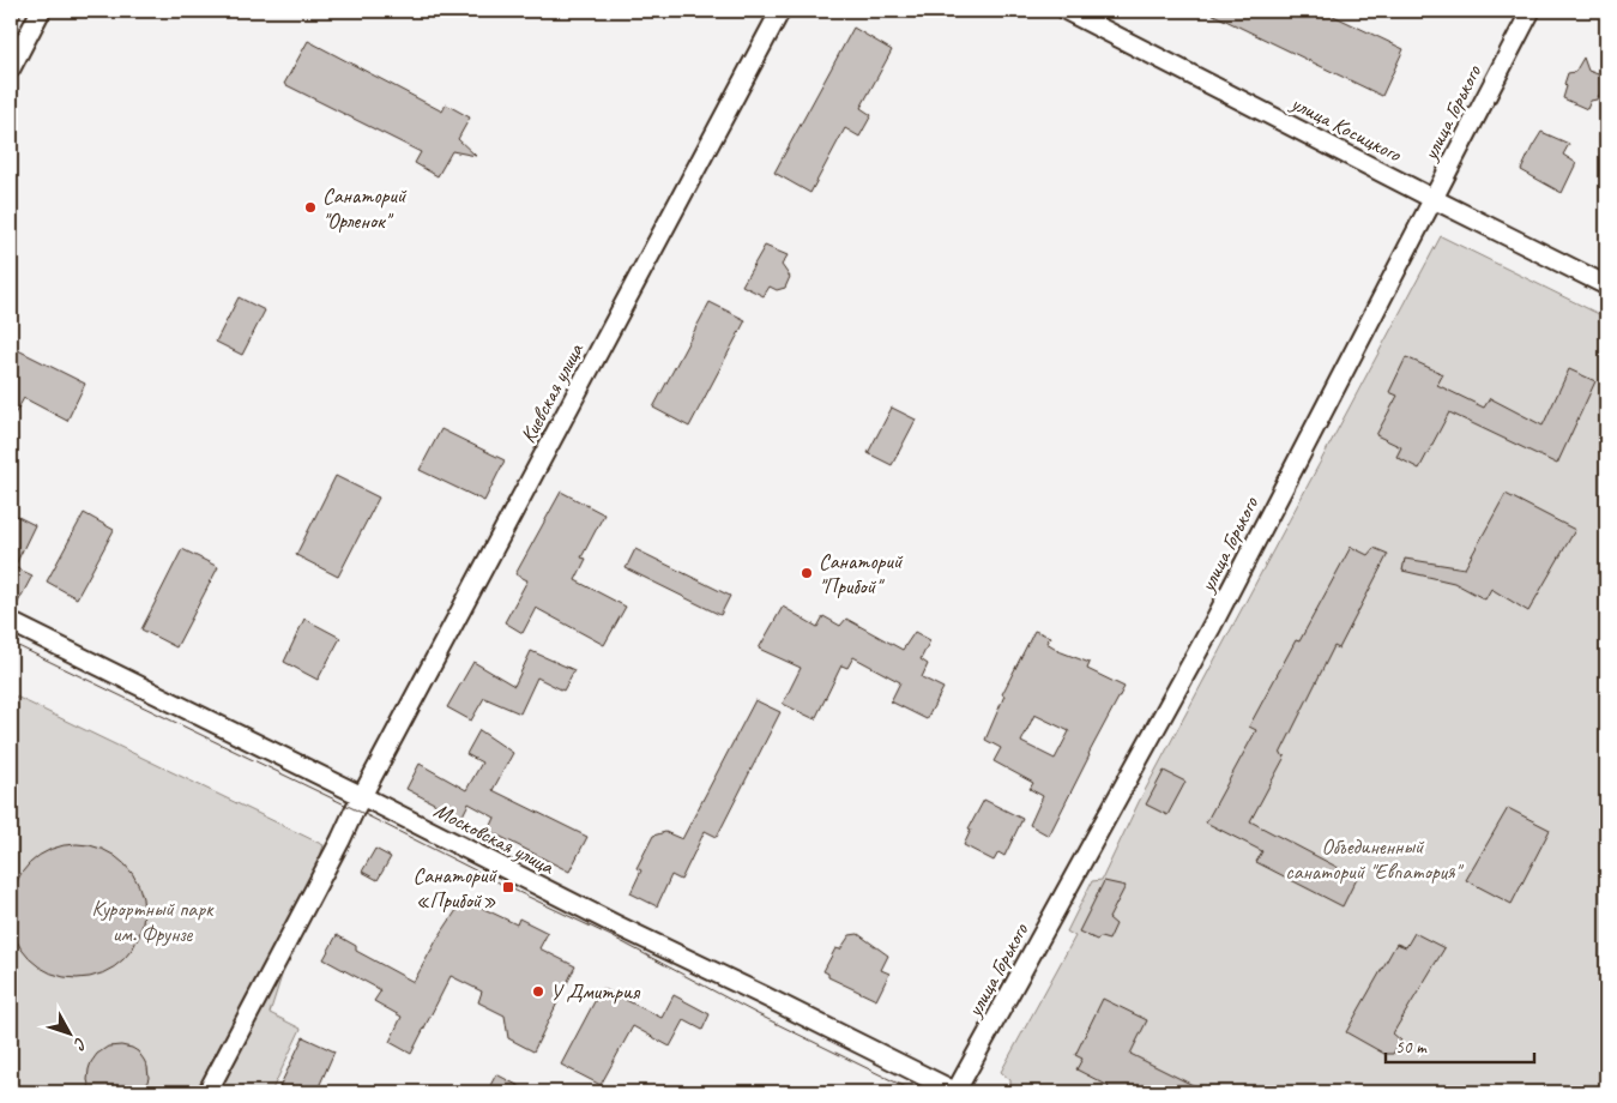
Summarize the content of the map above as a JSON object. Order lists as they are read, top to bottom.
{
  "streets": {
    "street": [
      "улица Горького",
      "улица Косицкого",
      "Киевская улица",
      "Московская улица"
    ]
  },
  "crossings": [
    ["улица Горького", "улица Косицкого"],
    ["улица Горького", "Московская улица"],
    ["Киевская улица", "Московская улица"]
  ],
  "parks": ["Объединенный санаторий \"Евпатория\"", "Курортный парк им. Фрунзе"],
  "places": {
    "other": ["Санаторий \"Орленок\"", "Санаторий \"Прибой\"", "У Дмитрия"],
    "transit": ["Санаторий «Прибой»"]
  },
  "scale_bar": "50 m",
  "north": "bottom right"
}
